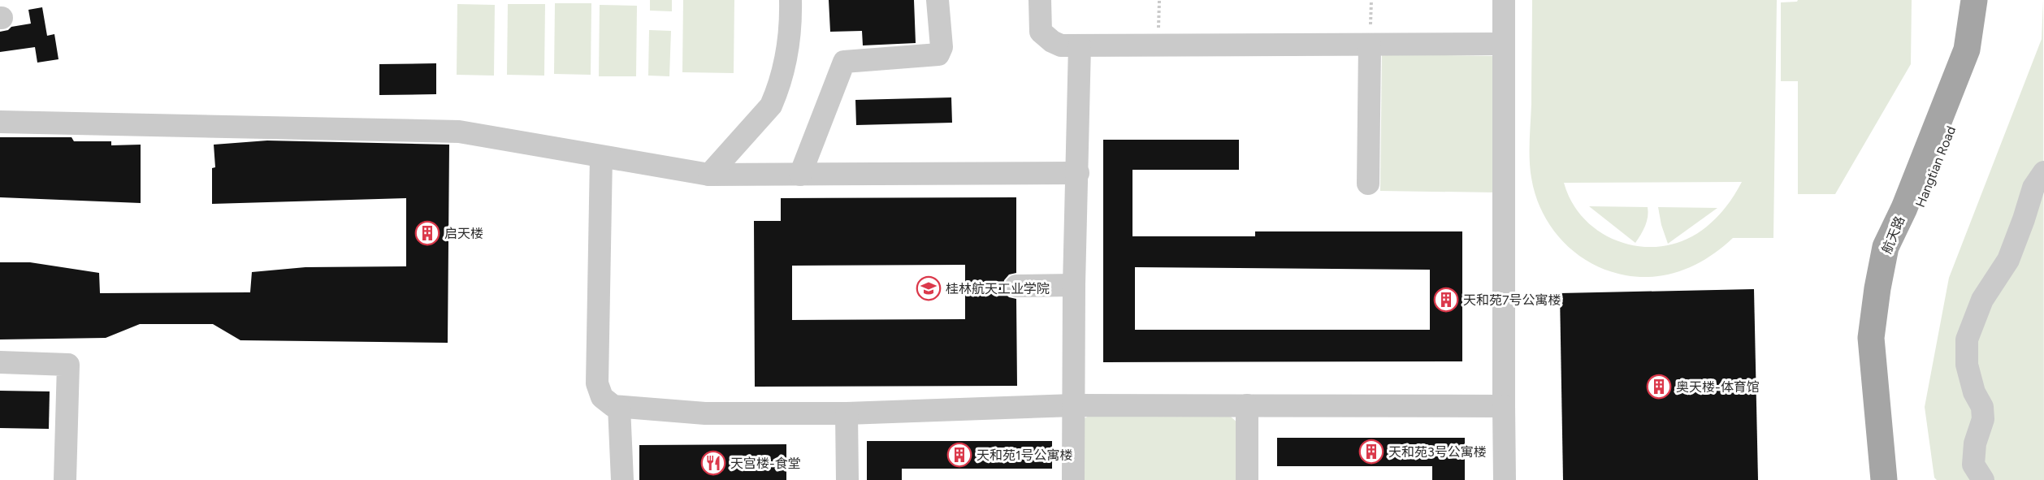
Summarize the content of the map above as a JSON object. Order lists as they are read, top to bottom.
{
  "streets": {
    "main road": ["Hangtian Road", "航天路"]
  },
  "places": {
    "building": [
      "启天楼",
      "天和苑7号公寓楼",
      "奥天楼-体育馆",
      "天和苑3号公寓楼",
      "天和苑1号公寓楼"
    ],
    "school or university": ["桂林航天工业学院"],
    "restaurant": ["天宫楼-食堂"]
  }
}
